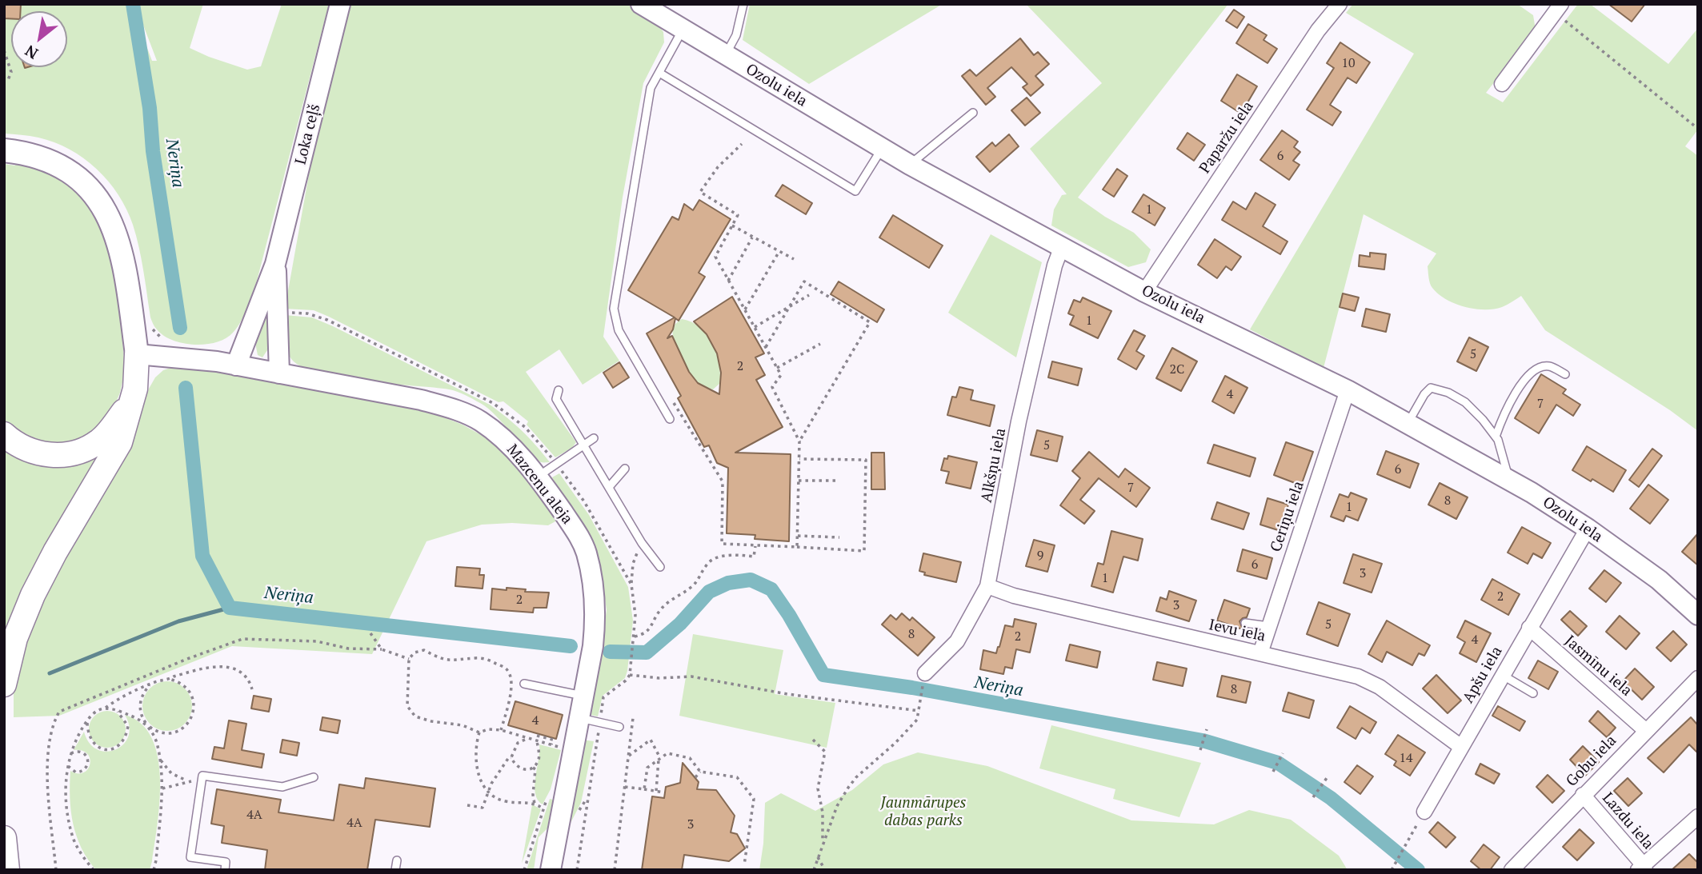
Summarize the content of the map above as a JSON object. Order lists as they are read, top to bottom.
{
  "streets": {
    "main road": ["Ozolu iela", "Loka ceļš", "Mazcenu aleja"],
    "street": [
      "Paparžu iela",
      "Alkšņu iela",
      "Ceriņu iela",
      "Ievu iela",
      "Jasmīnu iela",
      "Apšu iela",
      "Gobu iela",
      "Lazdu iela"
    ]
  },
  "crossings": [
    ["Ozolu iela", "Paparžu iela"],
    ["Ozolu iela", "Alkšņu iela"],
    ["Ozolu iela", "Ceriņu iela"],
    ["Ozolu iela", "Apšu iela"],
    ["Loka ceļš", "Mazcenu aleja"],
    ["Alkšņu iela", "Ievu iela"],
    ["Ceriņu iela", "Ievu iela"],
    ["Ievu iela", "Apšu iela"],
    ["Jasmīnu iela", "Apšu iela"],
    ["Jasmīnu iela", "Gobu iela"],
    ["Gobu iela", "Lazdu iela"]
  ],
  "water": ["Neriņa"],
  "parks": ["Jaunmārupes dabas parks"],
  "house_numbers": [
    "10",
    "6",
    "1",
    "1",
    "5",
    "2",
    "2C",
    "4",
    "7",
    "5",
    "6",
    "7",
    "8",
    "1",
    "9",
    "6",
    "3",
    "1",
    "2",
    "2",
    "3",
    "5",
    "8",
    "2",
    "4",
    "8",
    "4",
    "14",
    "4A",
    "4A",
    "3"
  ],
  "north": "bottom left"
}
